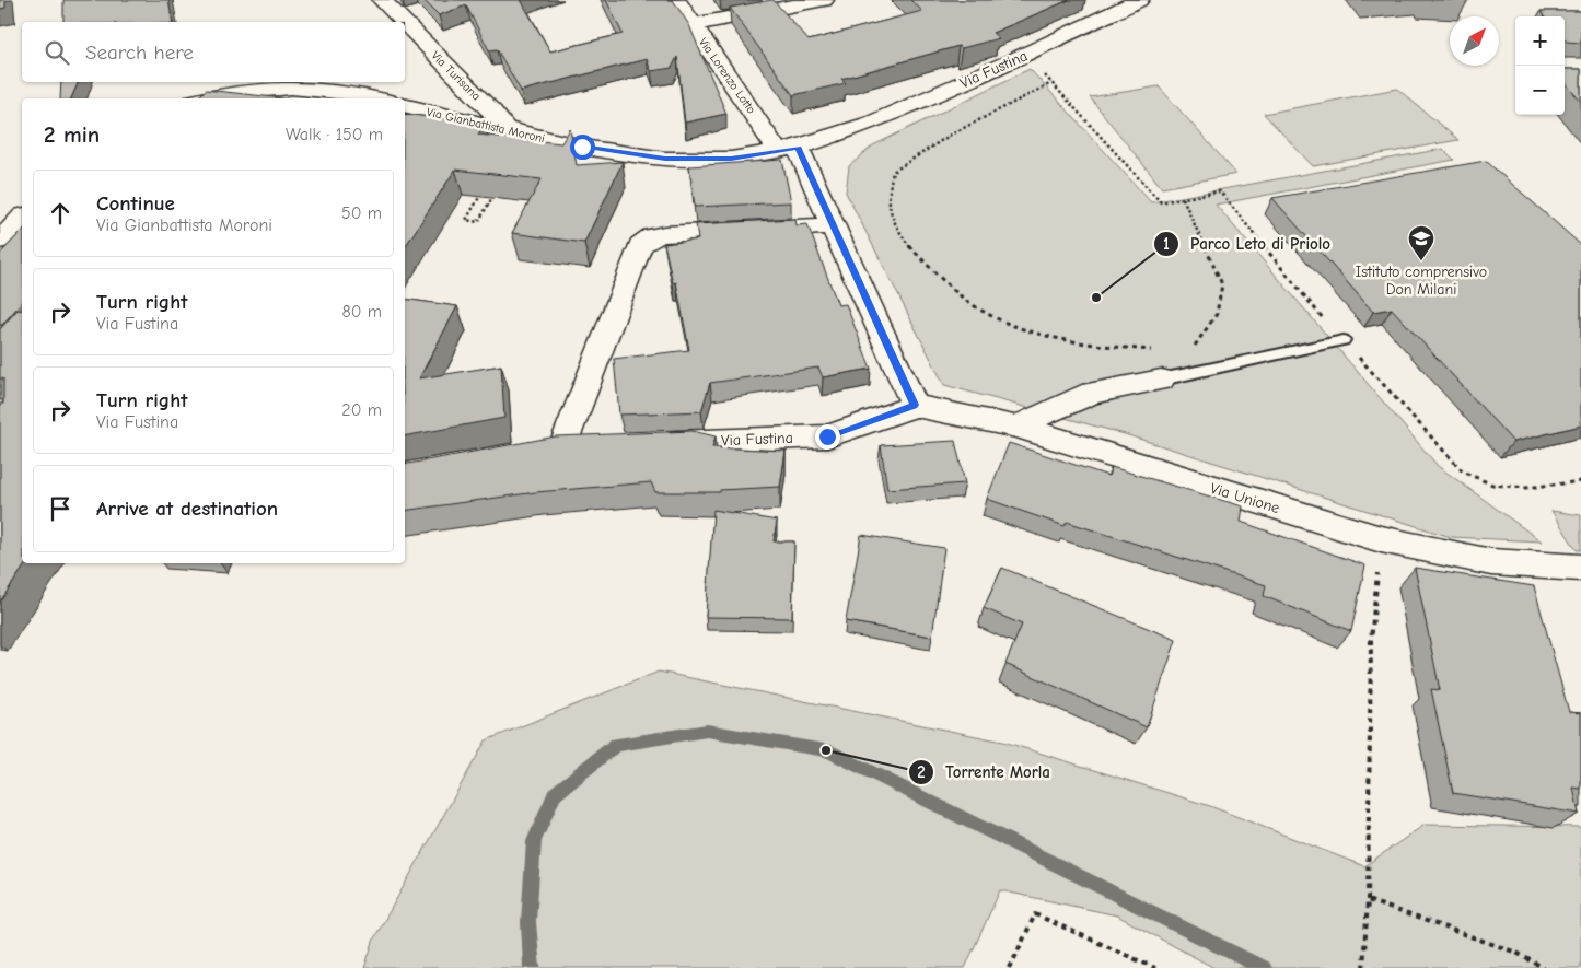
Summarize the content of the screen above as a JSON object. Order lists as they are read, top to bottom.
{
  "streets": {
    "street": [
      "Via Fustina",
      "Via Turisana",
      "Via Lorenzo Lotto",
      "Via Gianbattista Moroni",
      "Via Unione"
    ]
  },
  "crossings": [
    ["Via Fustina", "Via Lorenzo Lotto"],
    ["Via Fustina", "Via Gianbattista Moroni"],
    ["Via Fustina", "Via Unione"],
    ["Via Turisana", "Via Gianbattista Moroni"],
    ["Via Lorenzo Lotto", "Via Gianbattista Moroni"]
  ],
  "places": {
    "school or university": ["Istituto comprensivo Don Milani"],
    "other": ["Parco Leto di Priolo", "Torrente Morla"]
  },
  "north": "top right",
  "page": {
    "map_buttons": ["+", "−"],
    "search": "Search here",
    "heading": ["2 min", "Walk · 150 m"],
    "list": [
      ["Continue", "Via Gianbattista Moroni", "50 m"],
      ["Turn right", "Via Fustina", "80 m"],
      ["Turn right", "Via Fustina", "20 m"],
      "Arrive at destination"
    ]
  }
}
